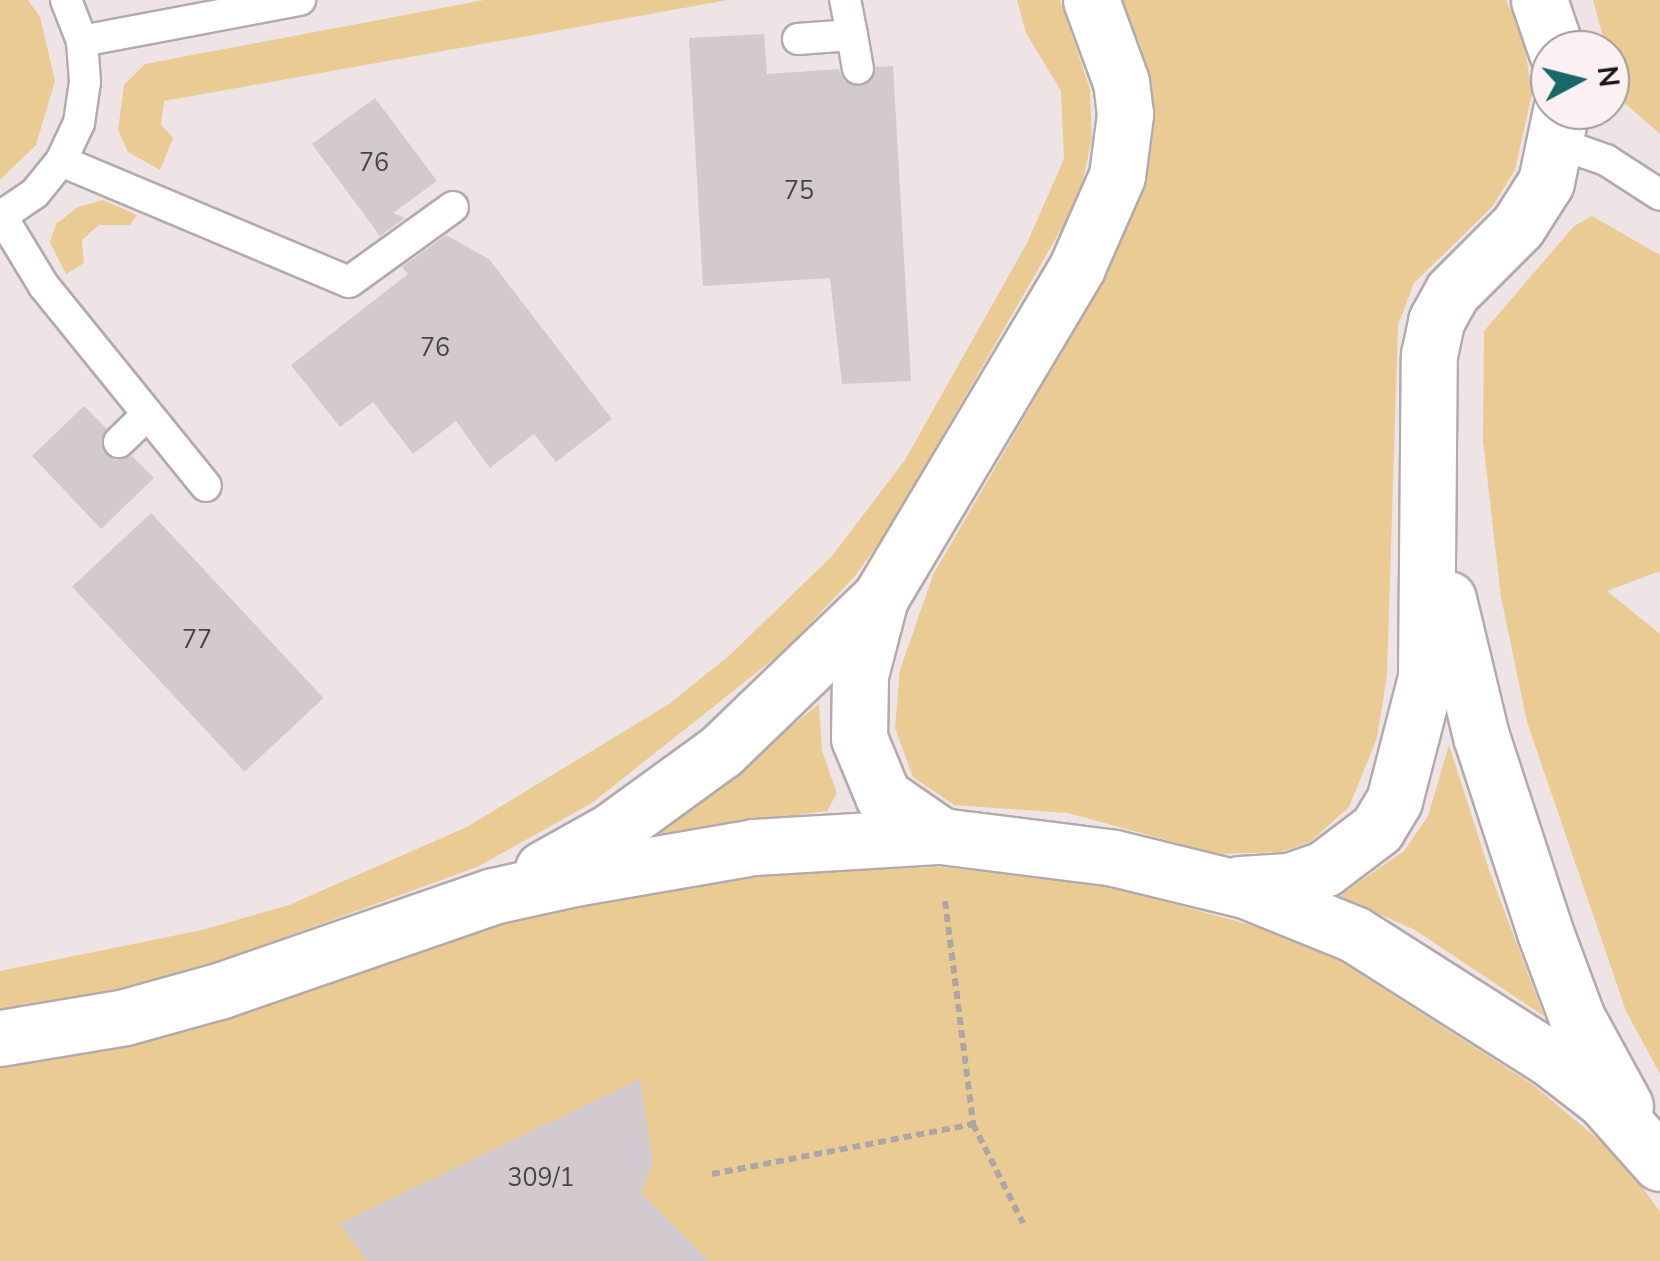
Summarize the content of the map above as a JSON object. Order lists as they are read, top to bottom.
{
  "house_numbers": [
    "76",
    "75",
    "76",
    "77",
    "309/1"
  ],
  "north": "right"
}
